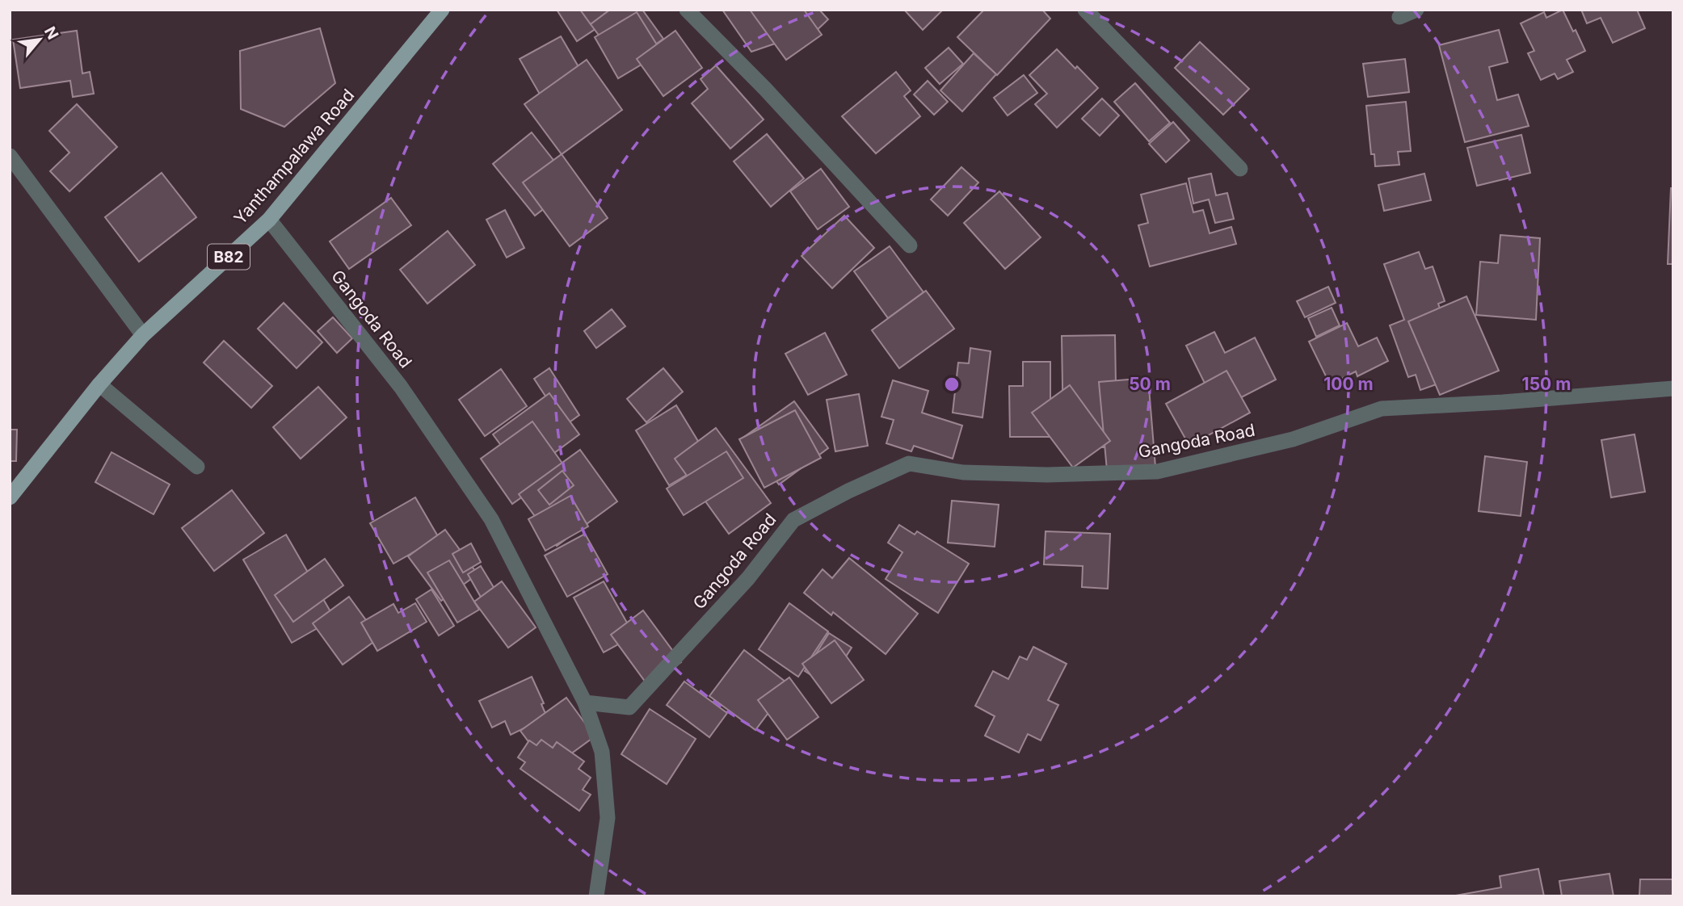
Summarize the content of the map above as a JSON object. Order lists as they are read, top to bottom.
{
  "streets": {
    "main road": ["Yanthampalawa Road", "B82"],
    "street": ["Gangoda Road"]
  },
  "crossings": [
    ["Yanthampalawa Road", "Gangoda Road"]
  ],
  "north": "top right",
  "rings": ["50 m", "100 m", "150 m"]
}
